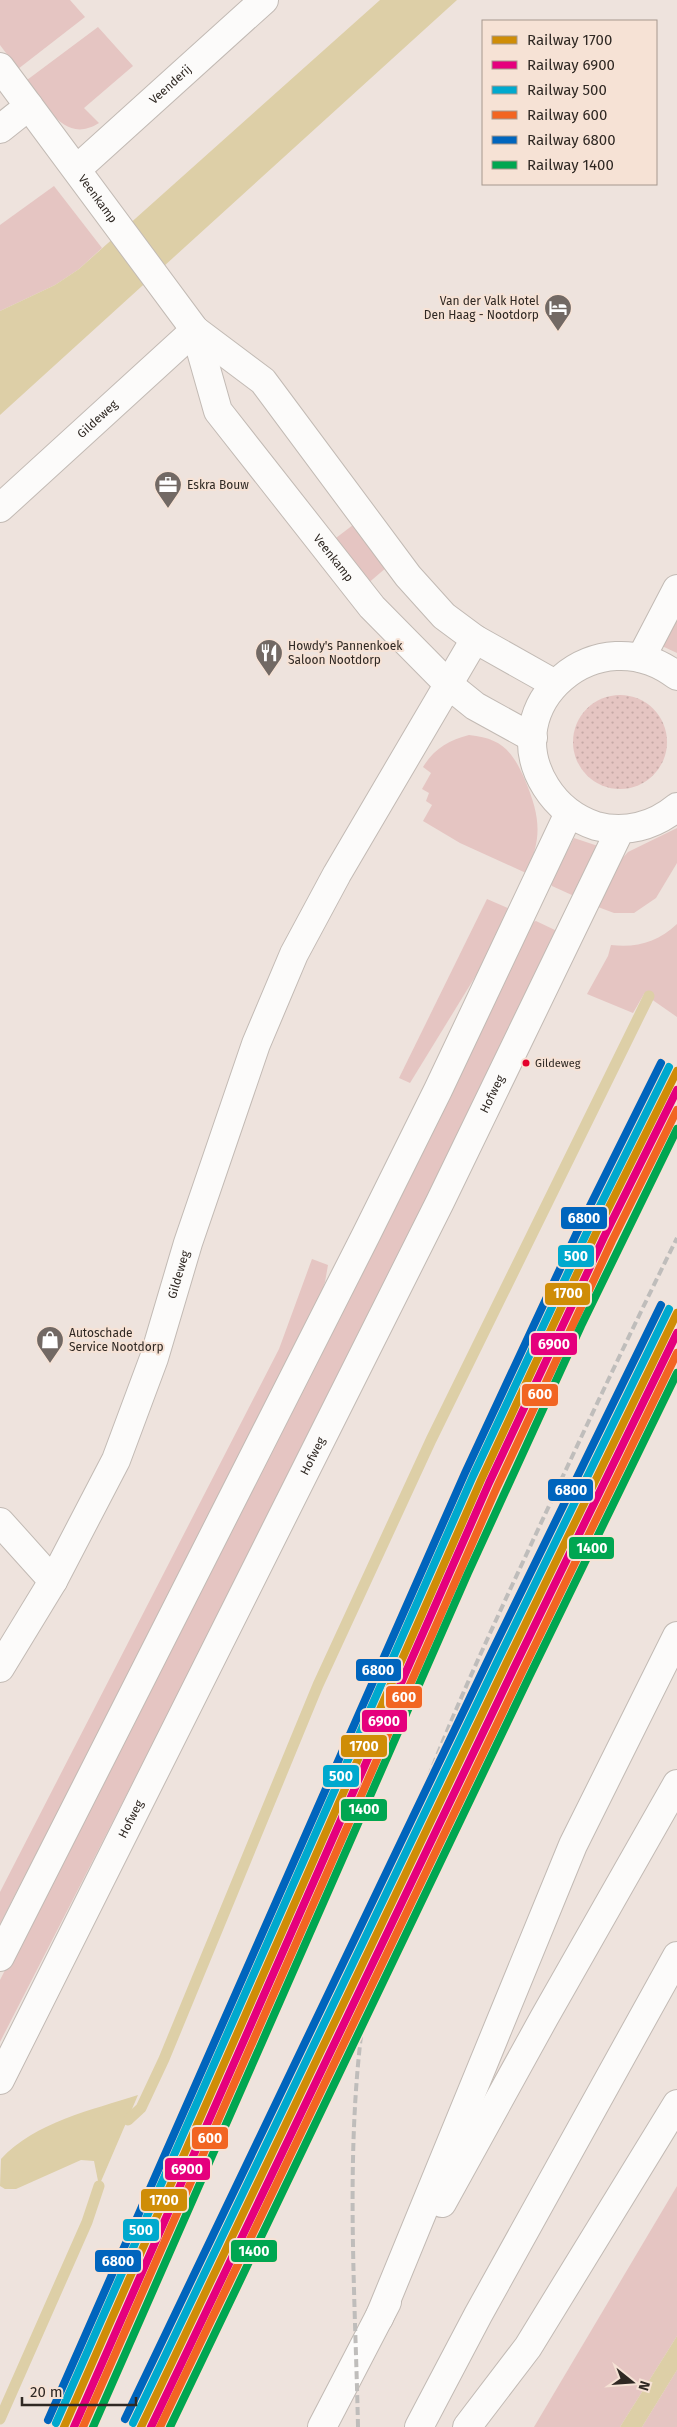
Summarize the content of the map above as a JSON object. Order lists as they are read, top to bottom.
{
  "streets": {
    "main road": [
      "Veenderij",
      "Veenkamp",
      "Gildeweg",
      "Hofweg"
    ]
  },
  "crossings": [
    ["Veenderij", "Veenkamp"],
    ["Veenkamp", "Gildeweg"]
  ],
  "places": {
    "hotel": ["Van der Valk Hotel Den Haag - Nootdorp"],
    "office": ["Eskra Bouw"],
    "restaurant": ["Howdy's Pannenkoek Saloon Nootdorp"],
    "other": ["Gildeweg"],
    "shop": ["Autoschade Service Nootdorp"]
  },
  "lines": [
    "rail line 6800",
    "rail line 500",
    "rail line 1700",
    "rail line 6900",
    "rail line 600",
    "rail line 1400"
  ],
  "legend": [
    "Railway 1700",
    "Railway 6900",
    "Railway 500",
    "Railway 600",
    "Railway 6800",
    "Railway 1400"
  ],
  "scale_bar": "20 m",
  "north": "right"
}
